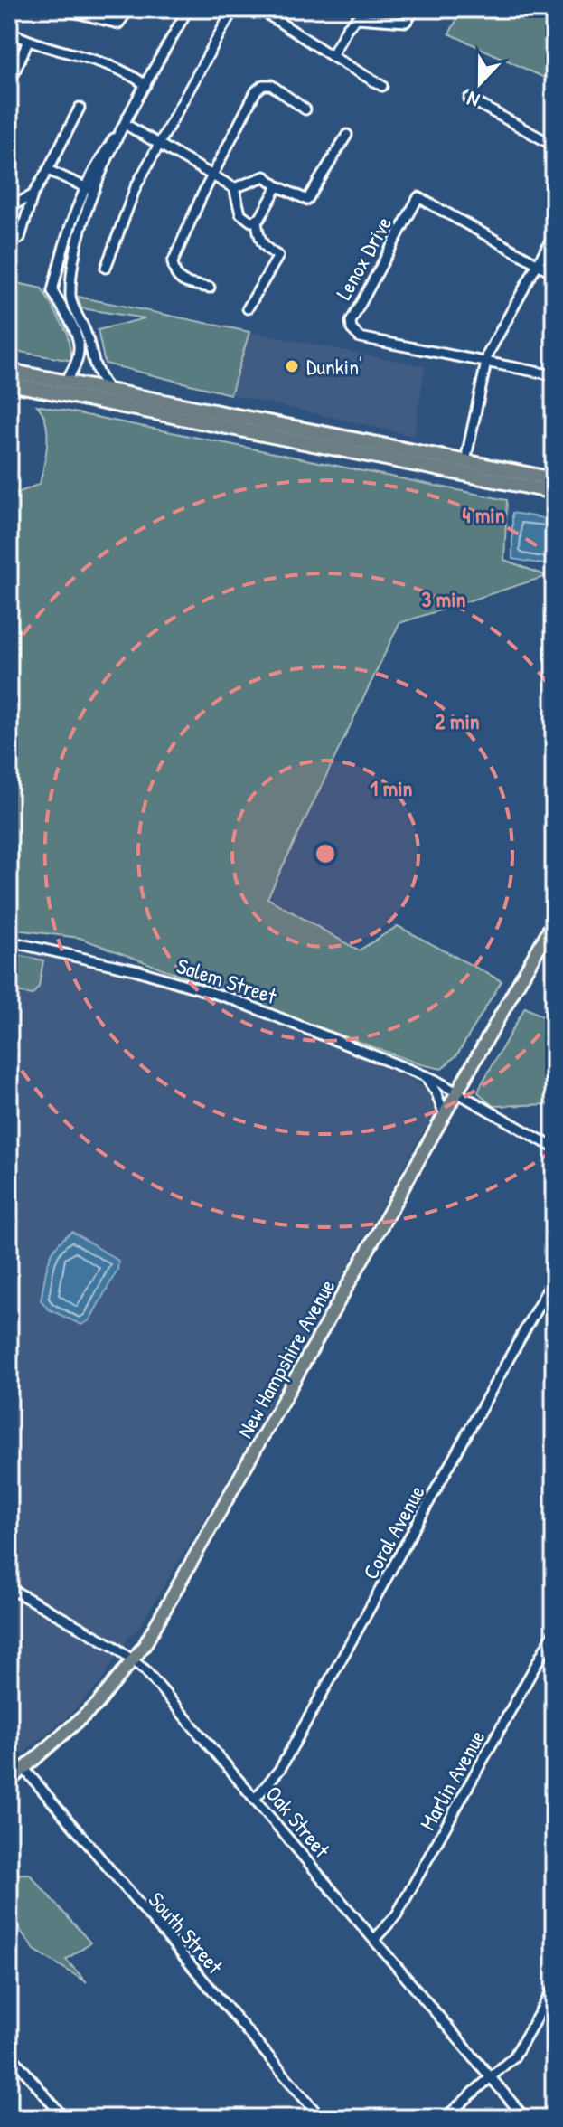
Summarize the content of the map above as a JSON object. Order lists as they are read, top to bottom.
{
  "streets": {
    "main road": ["New Hampshire Avenue"],
    "street": [
      "Lenox Drive",
      "Salem Street",
      "Coral Avenue",
      "Marlin Avenue",
      "Oak Street",
      "South Street"
    ]
  },
  "crossings": [
    ["Salem Street", "New Hampshire Avenue"],
    ["New Hampshire Avenue", "Oak Street"],
    ["New Hampshire Avenue", "South Street"],
    ["Coral Avenue", "Oak Street"],
    ["Marlin Avenue", "Oak Street"]
  ],
  "places": ["Dunkin'"],
  "north": "bottom",
  "rings": [
    "4 min",
    "3 min",
    "2 min",
    "1 min"
  ]
}
